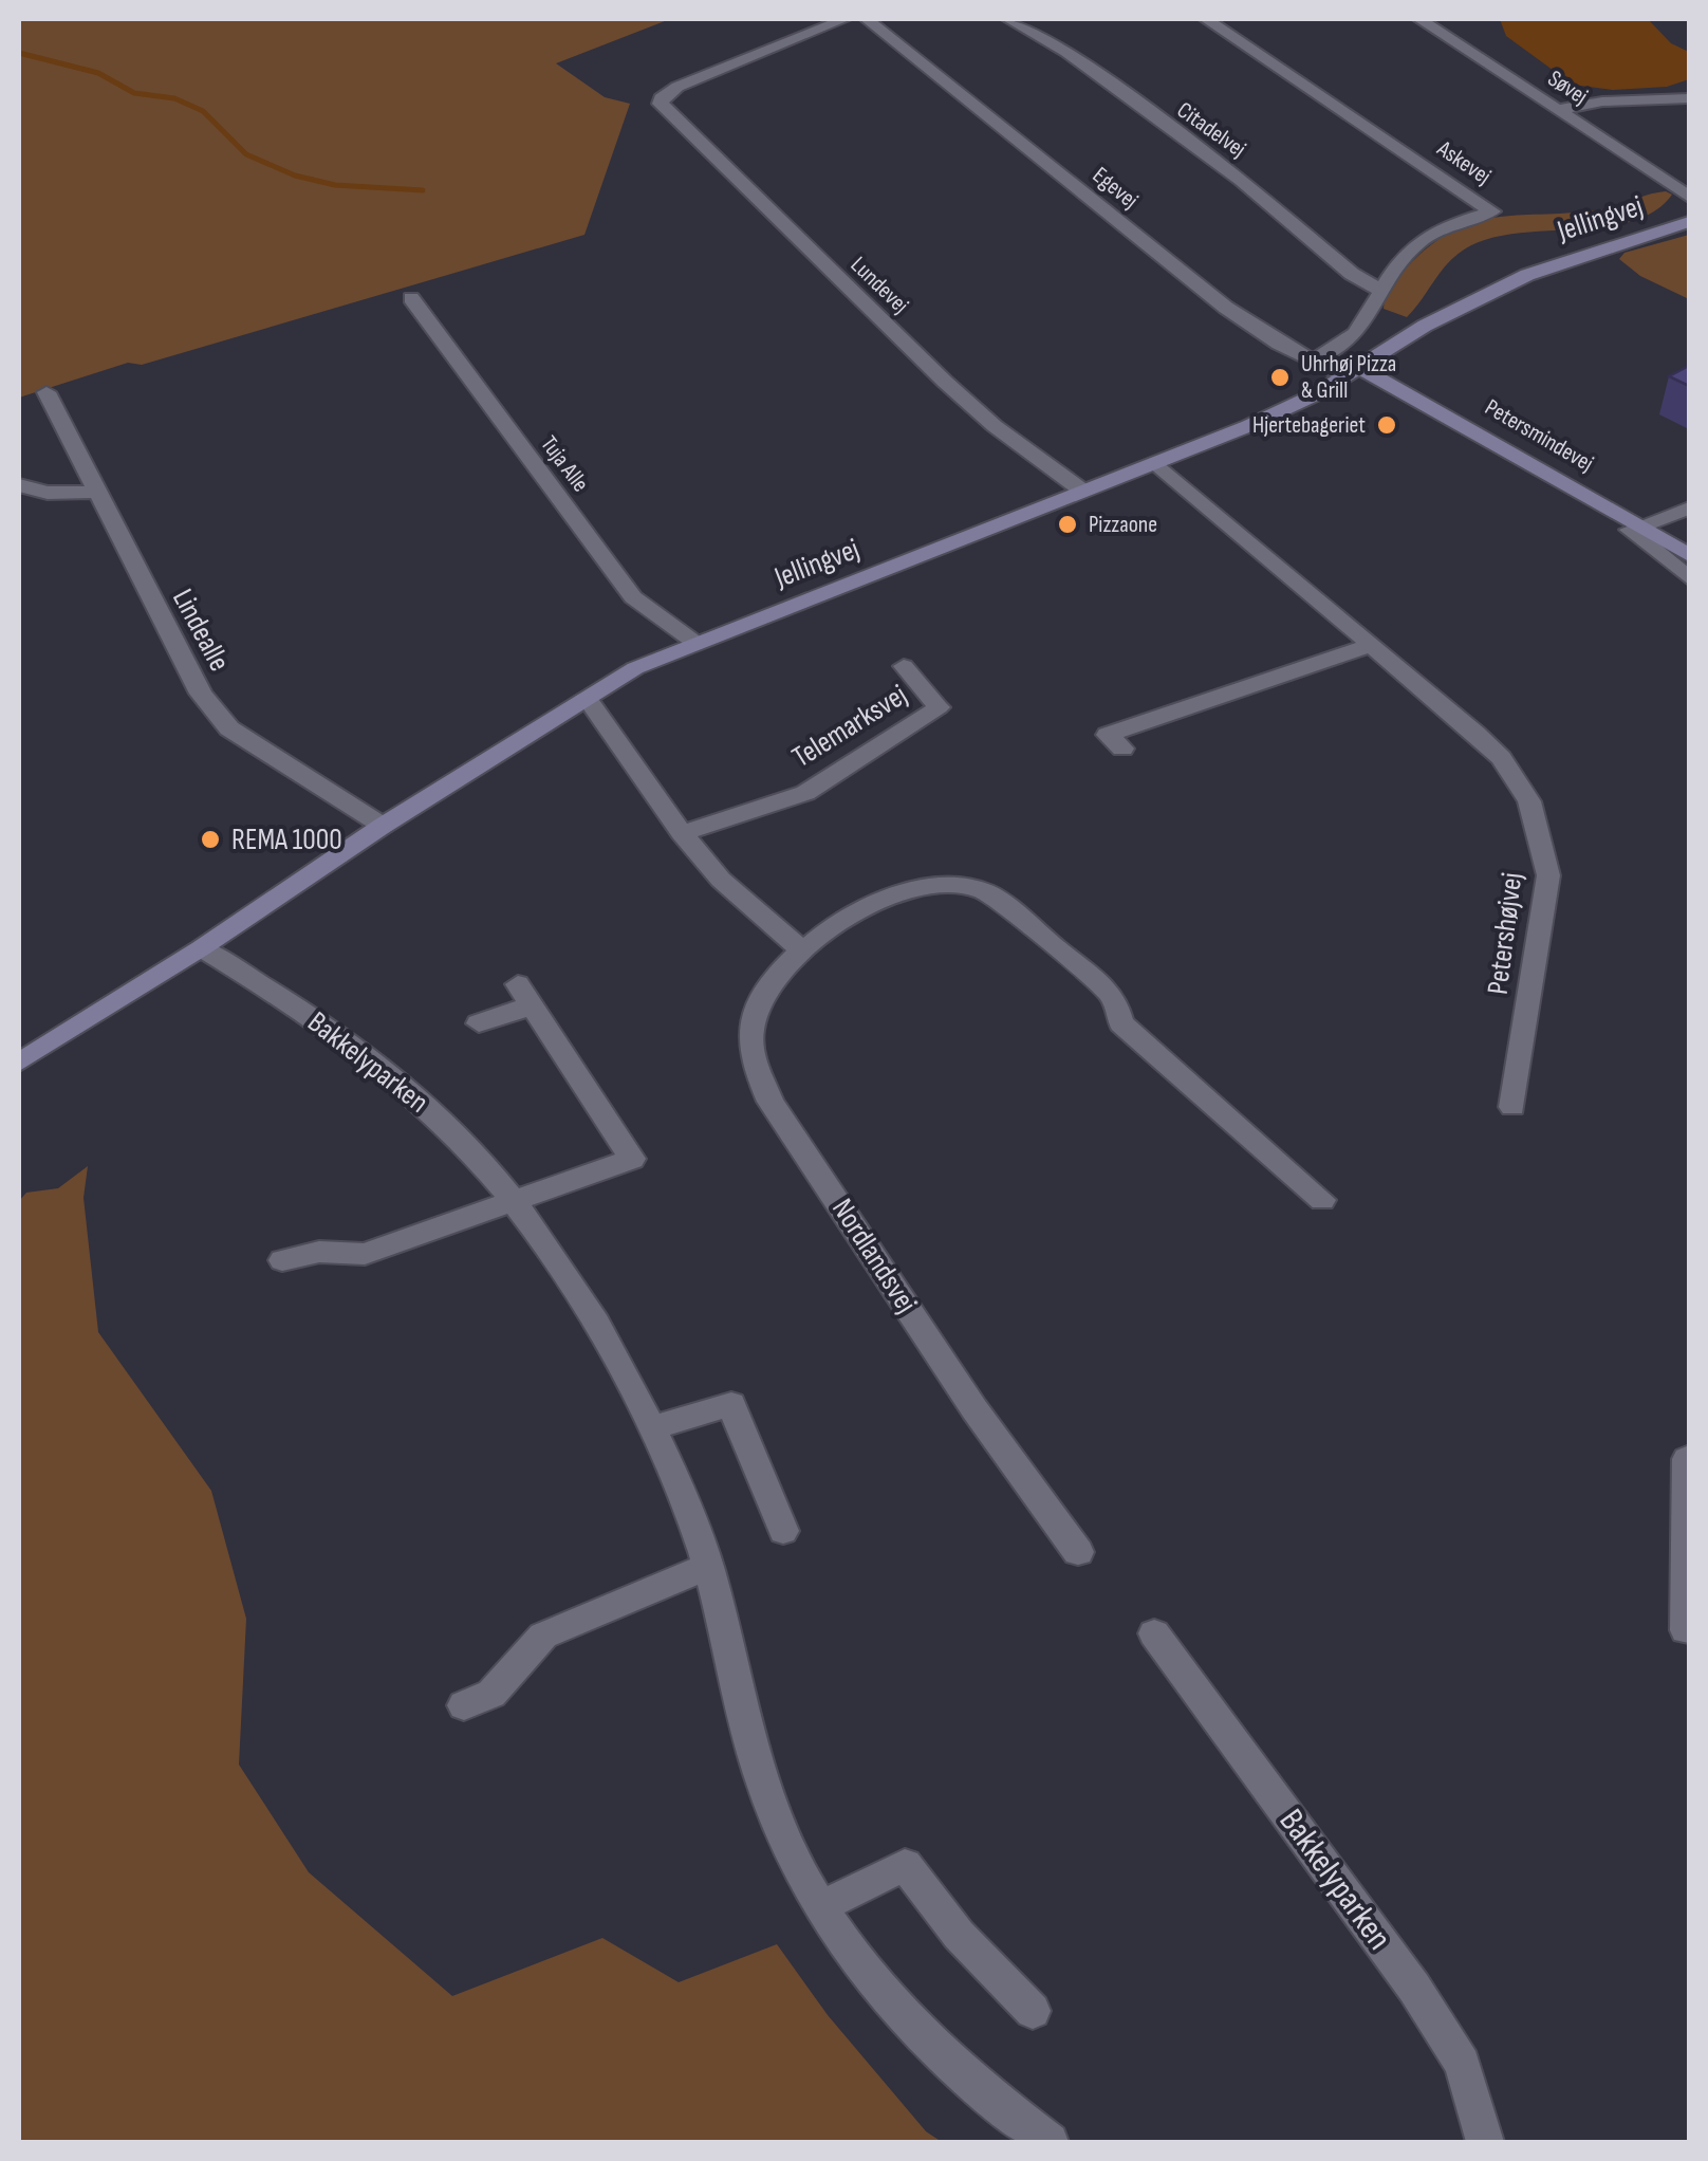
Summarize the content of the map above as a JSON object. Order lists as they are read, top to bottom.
{
  "streets": {
    "main road": ["Jellingvej", "Petersmindevej"],
    "street": [
      "Søvej",
      "Citadelvej",
      "Askevej",
      "Egevej",
      "Lundevej",
      "Tuja Alle",
      "Lindealle",
      "Telemarksvej",
      "Petershøjvej",
      "Bakkelyparken",
      "Nordlandsvej"
    ]
  },
  "crossings": [
    ["Citadelvej", "Askevej"],
    ["Askevej", "Egevej"],
    ["Egevej", "Jellingvej"],
    ["Egevej", "Petersmindevej"],
    ["Jellingvej", "Lundevej"],
    ["Jellingvej", "Petersmindevej"],
    ["Jellingvej", "Tuja Alle"],
    ["Jellingvej", "Lindealle"],
    ["Jellingvej", "Petershøjvej"],
    ["Jellingvej", "Bakkelyparken"]
  ],
  "places": [
    "Uhrhøj Pizza & Grill",
    "Hjertebageriet",
    "Pizzaone",
    "REMA 1000"
  ]
}
